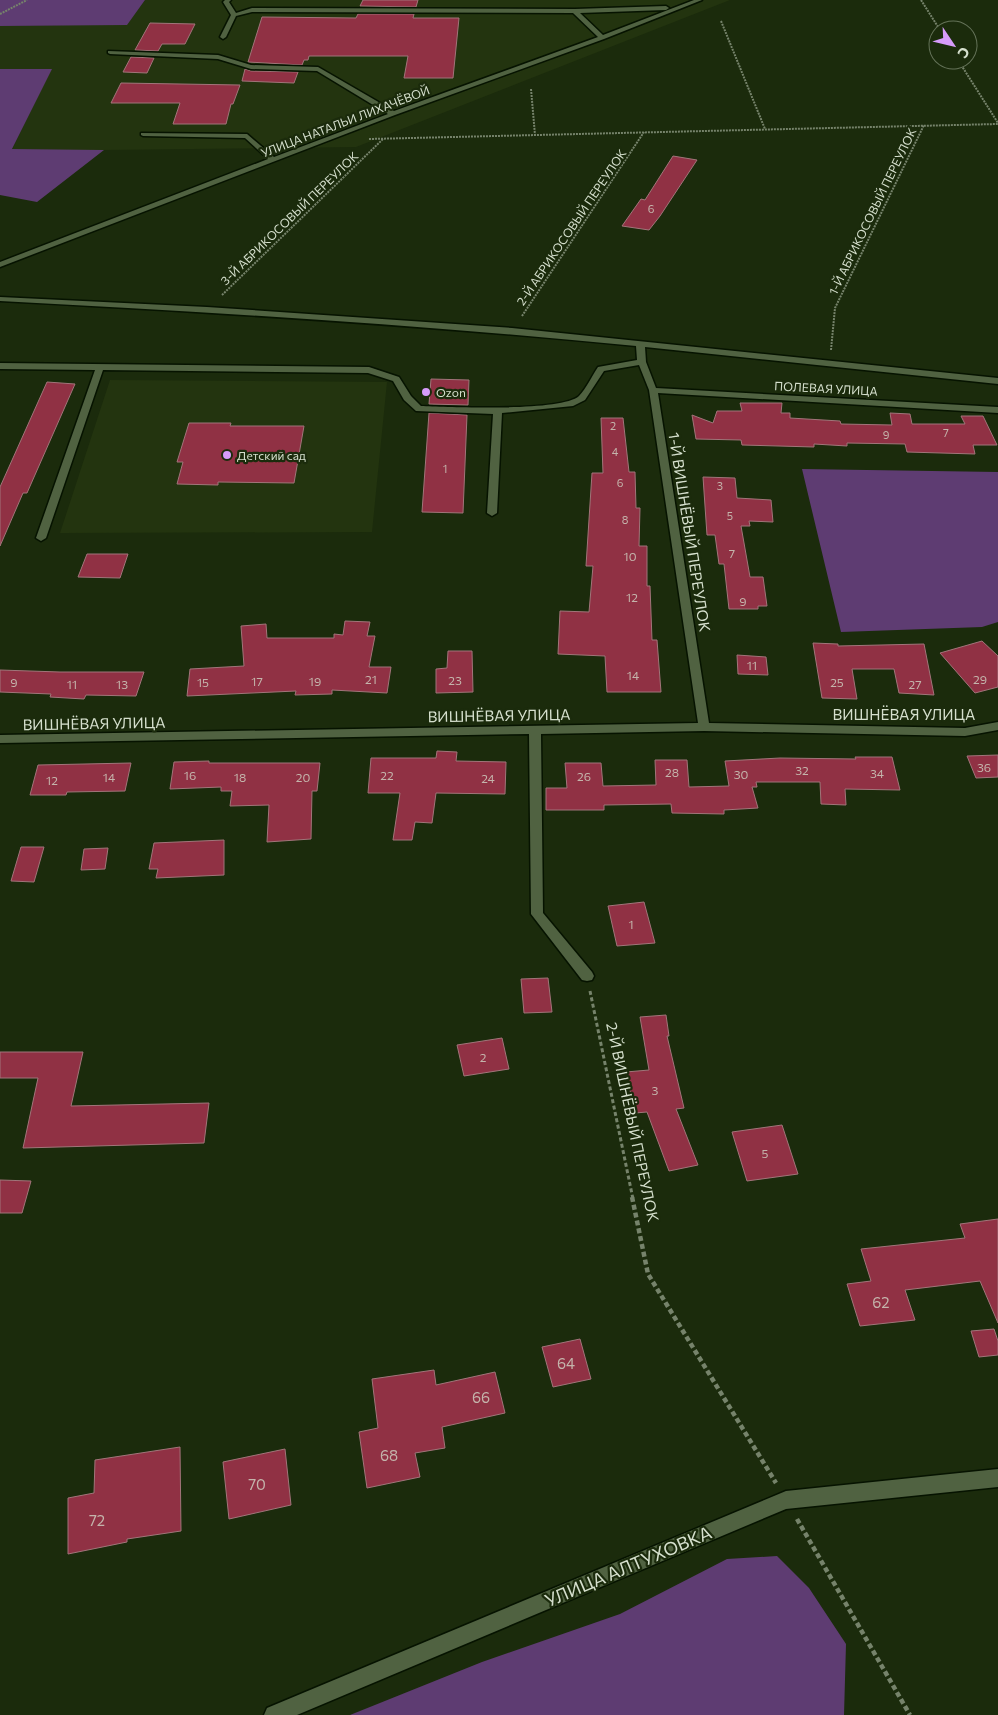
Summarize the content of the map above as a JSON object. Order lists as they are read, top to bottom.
{
  "streets": {
    "street": [
      "УЛИЦА НАТАЛЬИ ЛИХАЧЁВОЙ",
      "ПОЛЕВАЯ УЛИЦА",
      "1-Й ВИШНЁВЫЙ ПЕРЕУЛОК",
      "ВИШНЁВАЯ УЛИЦА",
      "УЛИЦА АЛТУХОВКА"
    ],
    "path": [
      "1-Й АБРИКОСОВЫЙ ПЕРЕУЛОК",
      "3-Й АБРИКОСОВЫЙ ПЕРЕУЛОК",
      "2-Й АБРИКОСОВЫЙ ПЕРЕУЛОК",
      "2-Й ВИШНЁВЫЙ ПЕРЕУЛОК"
    ]
  },
  "crossings": [
    ["ПОЛЕВАЯ УЛИЦА", "1-Й ВИШНЁВЫЙ ПЕРЕУЛОК"],
    ["1-Й ВИШНЁВЫЙ ПЕРЕУЛОК", "ВИШНЁВАЯ УЛИЦА"],
    ["2-Й ВИШНЁВЫЙ ПЕРЕУЛОК", "УЛИЦА АЛТУХОВКА"]
  ],
  "places": ["Ozon", "Детский сад"],
  "house_numbers": [
    "6",
    "2",
    "7",
    "9",
    "4",
    "1",
    "6",
    "3",
    "5",
    "8",
    "7",
    "10",
    "12",
    "9",
    "11",
    "14",
    "21",
    "29",
    "23",
    "17",
    "19",
    "9",
    "15",
    "25",
    "11",
    "13",
    "27",
    "36",
    "32",
    "28",
    "34",
    "30",
    "16",
    "22",
    "26",
    "14",
    "18",
    "20",
    "24",
    "12",
    "1",
    "2",
    "3",
    "5",
    "62",
    "64",
    "66",
    "68",
    "70",
    "72"
  ],
  "north": "bottom right"
}
